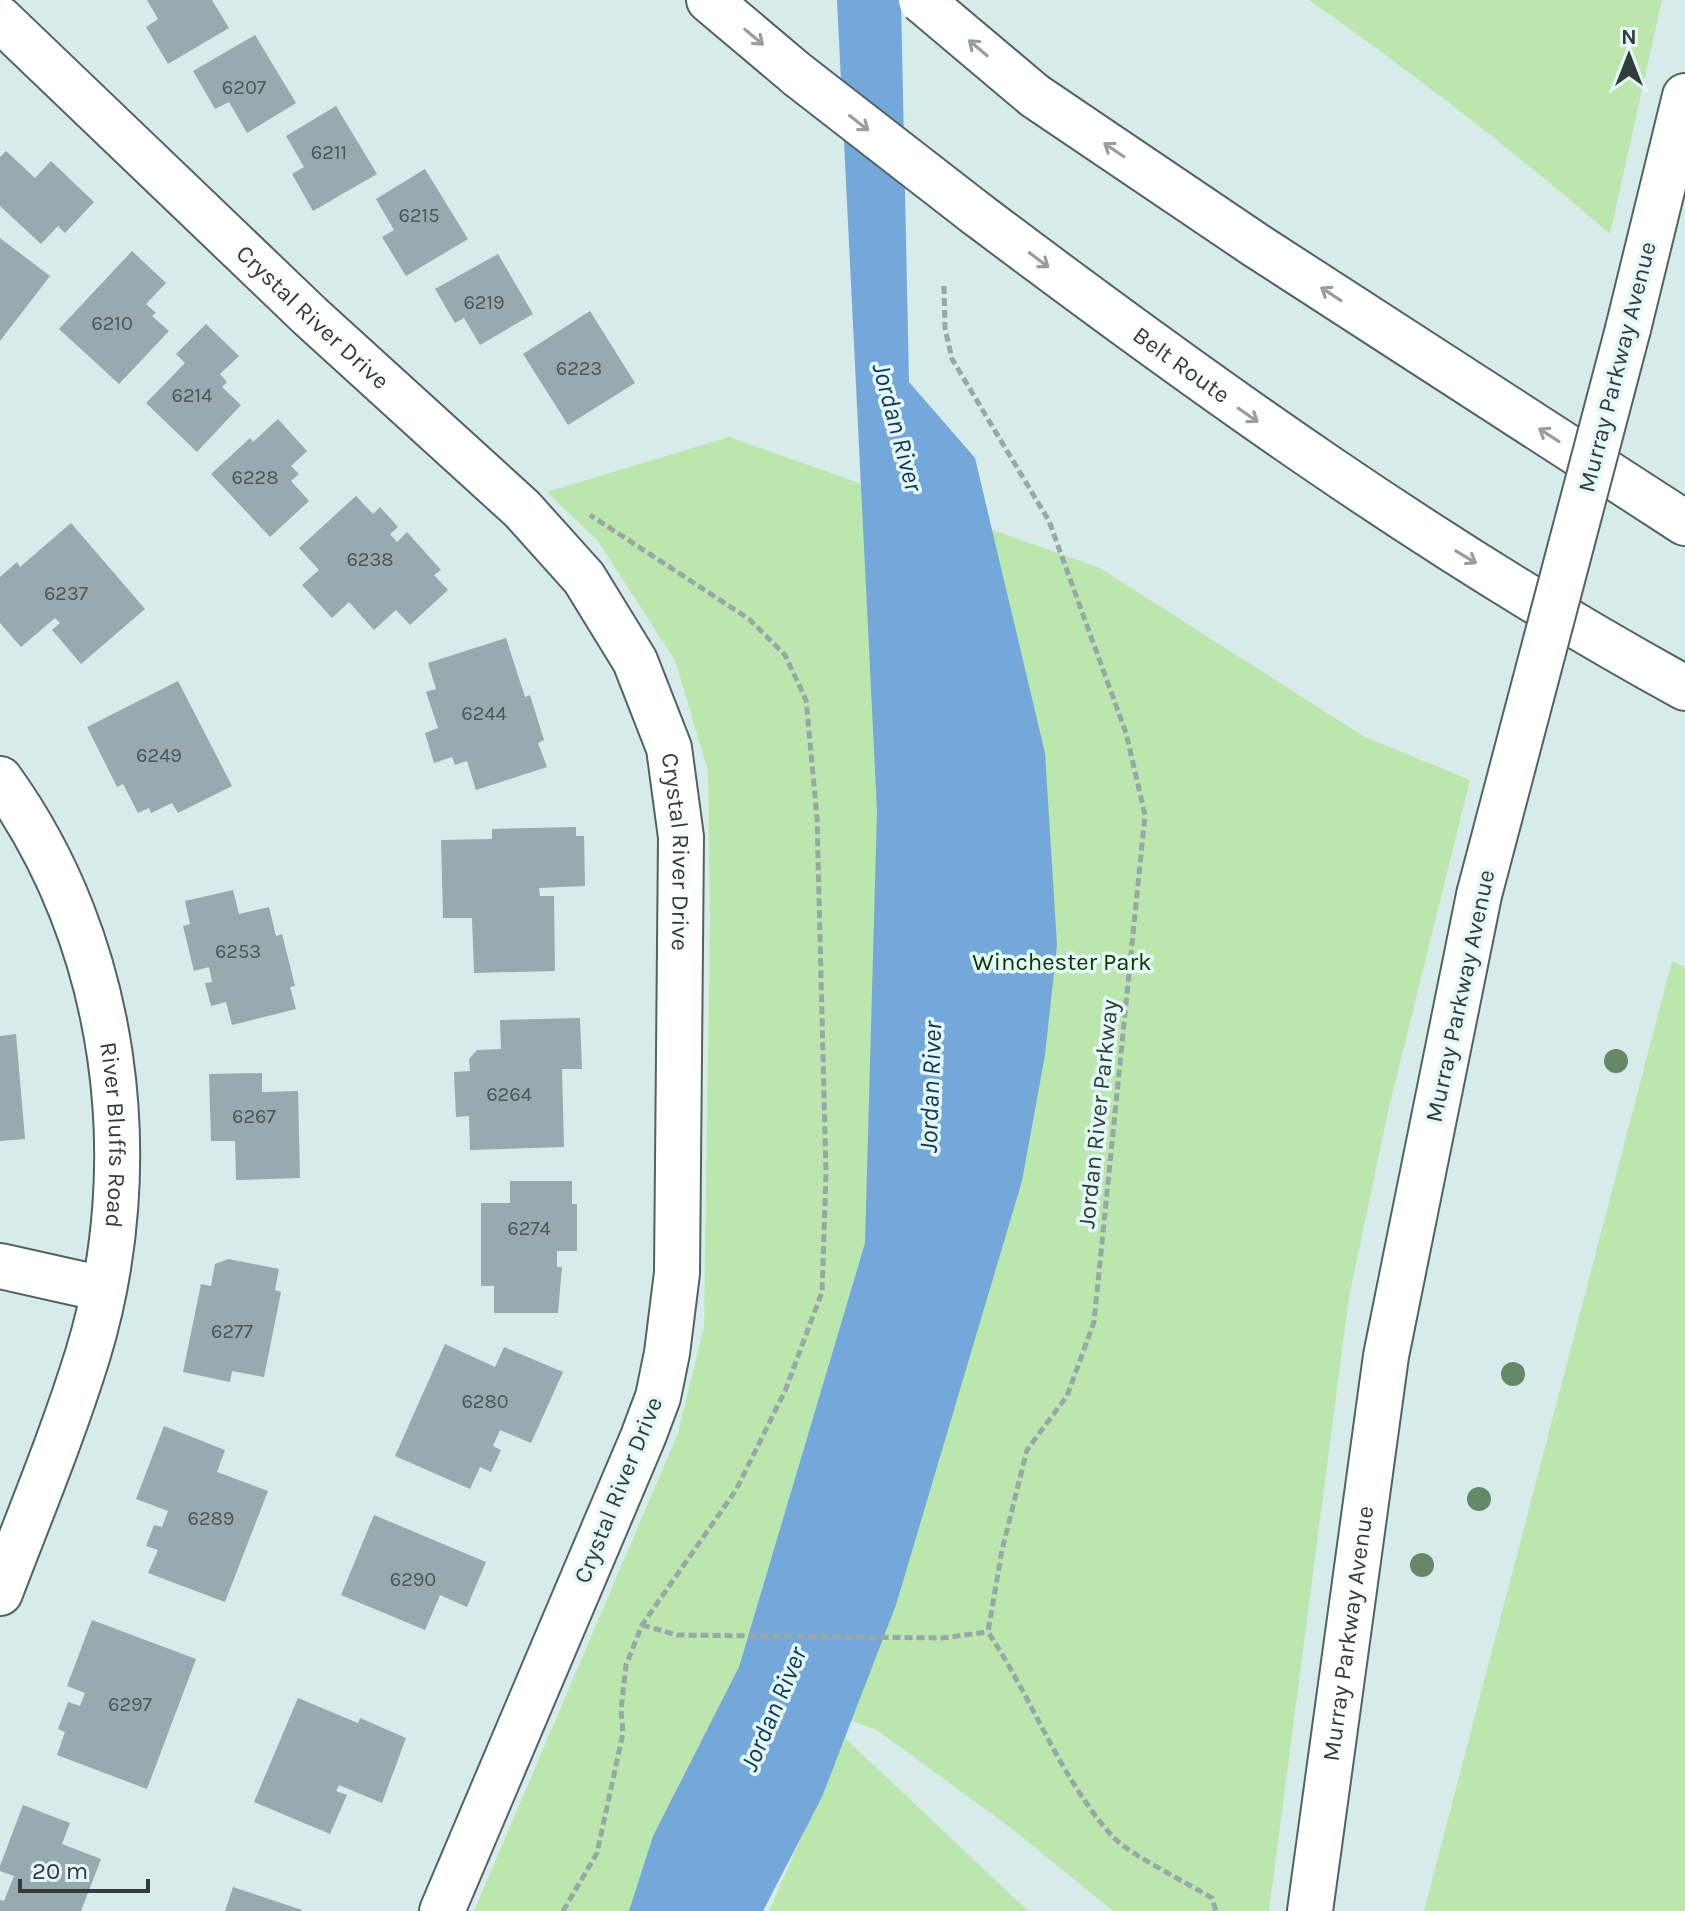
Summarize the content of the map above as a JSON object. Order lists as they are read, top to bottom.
{
  "streets": {
    "main road": [
      "Crystal River Drive",
      "Belt Route",
      "Murray Parkway Avenue",
      "River Bluffs Road"
    ],
    "path": ["Jordan River Parkway"]
  },
  "water": ["Jordan River"],
  "parks": ["Winchester Park"],
  "house_numbers": [
    "6207",
    "6211",
    "6215",
    "6219",
    "6210",
    "6223",
    "6214",
    "6228",
    "6238",
    "6237",
    "6244",
    "6249",
    "6253",
    "6264",
    "6267",
    "6274",
    "6277",
    "6280",
    "6289",
    "6290",
    "6297"
  ],
  "scale_bar": "20 m",
  "north": "top"
}
